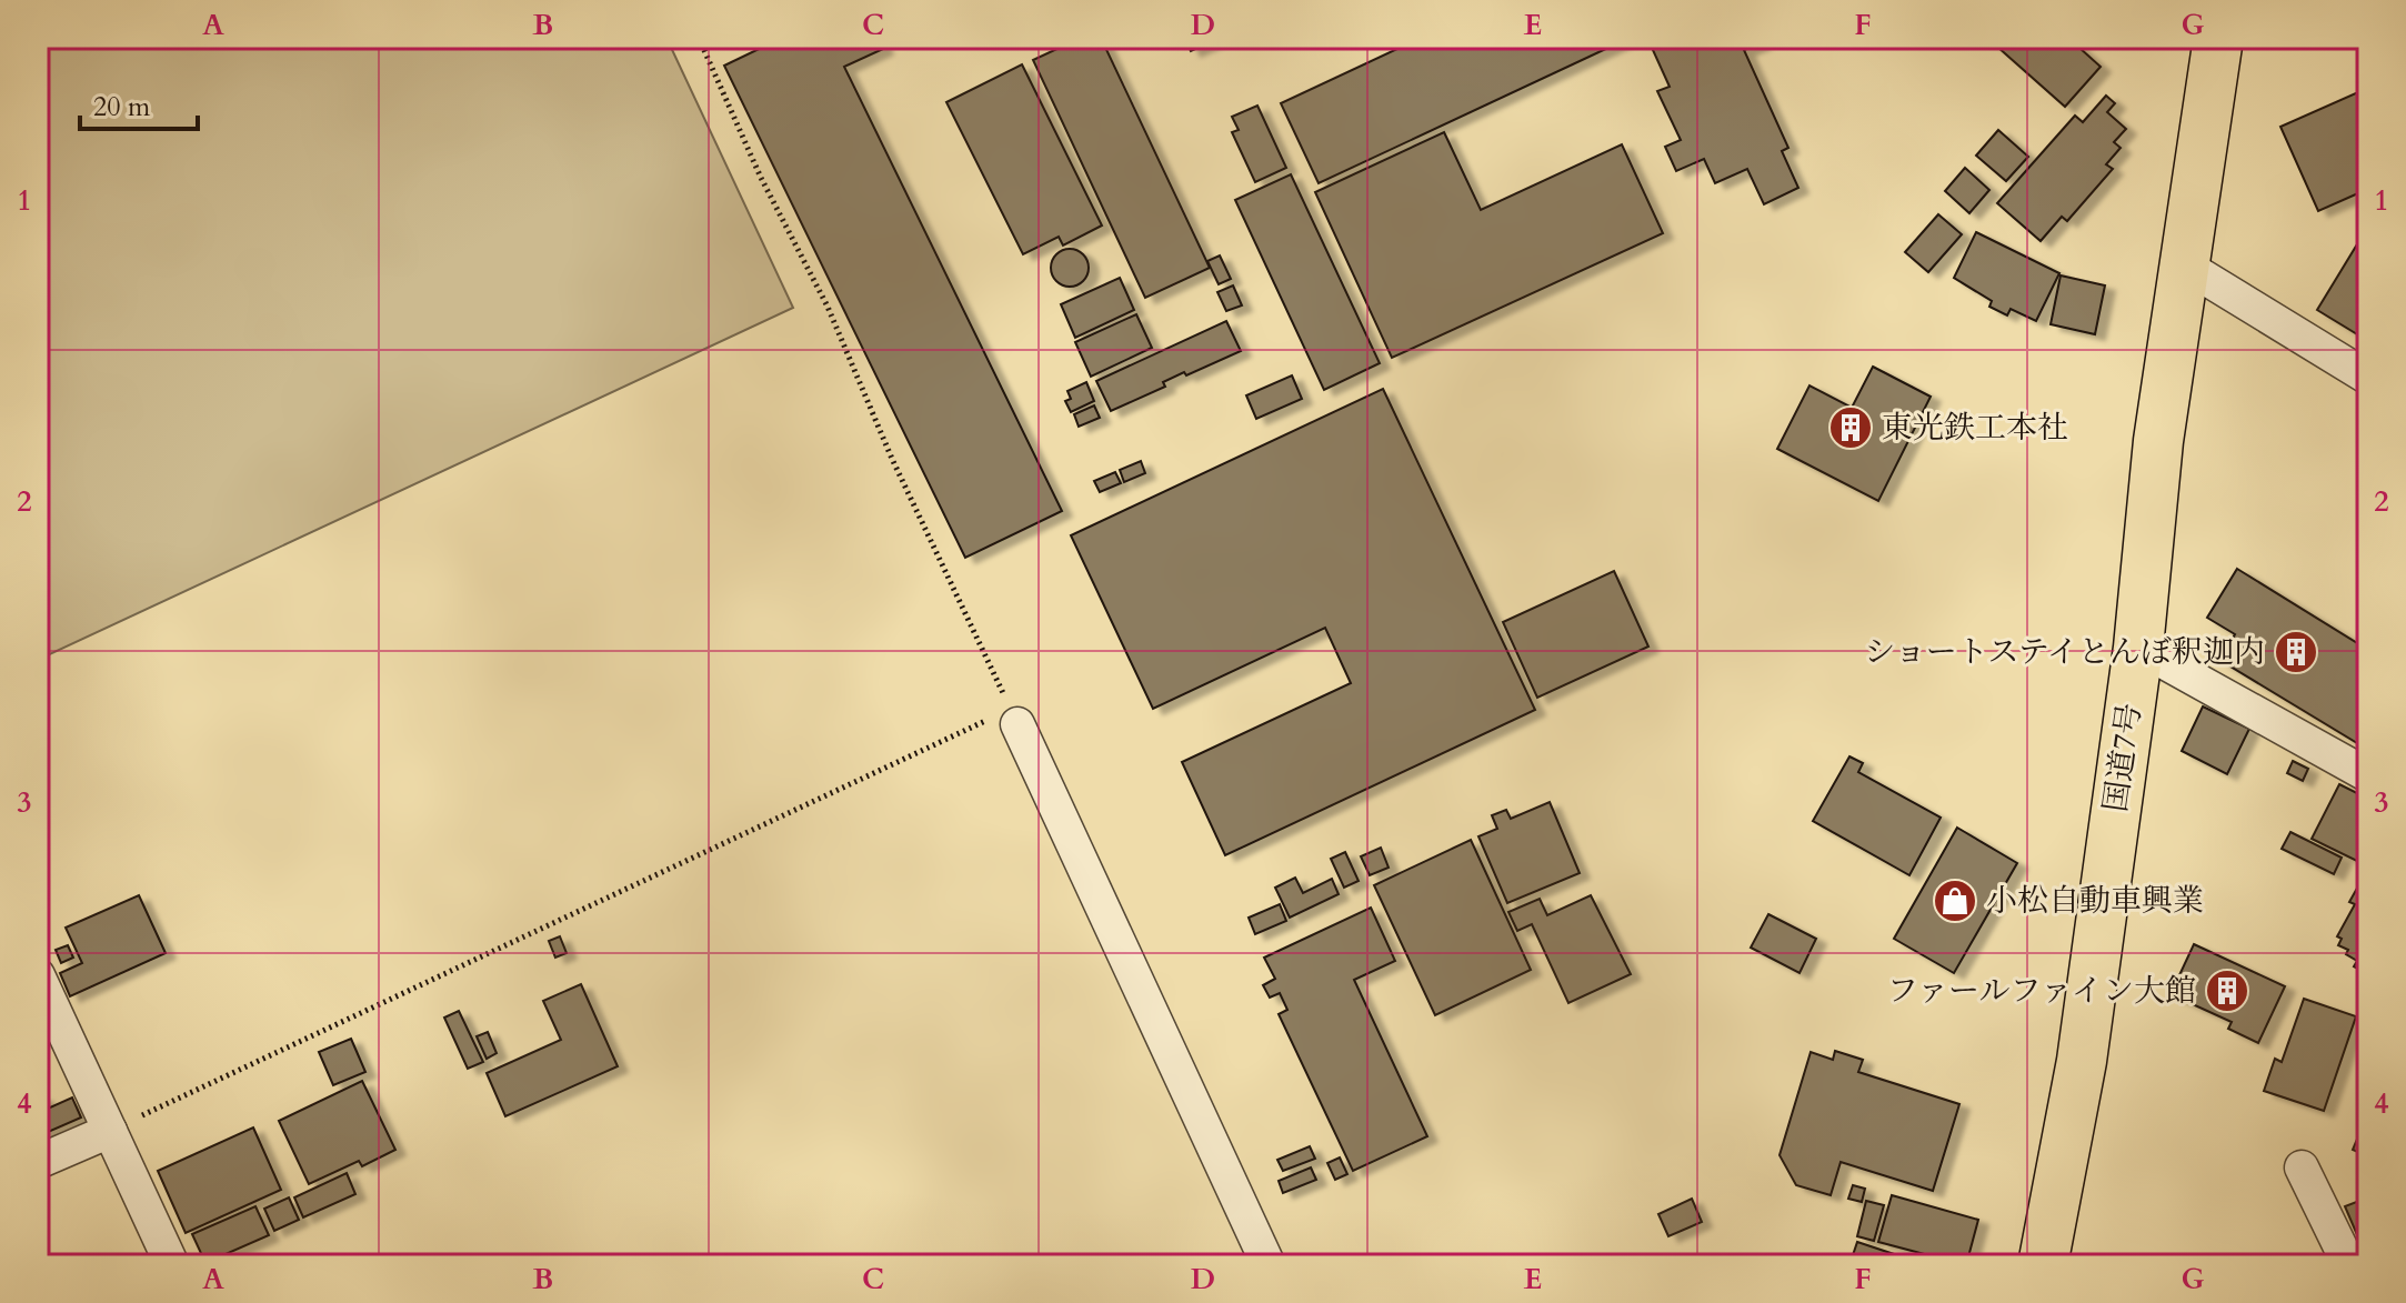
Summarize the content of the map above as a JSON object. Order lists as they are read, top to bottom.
{
  "streets": {
    "highway": ["国道7号"]
  },
  "places": {
    "building": ["東光鉄工本社", "ショートステイとんぼ釈迦内", "ファールファイン大館"],
    "shop": ["小松自動車興業"]
  },
  "scale_bar": "20 m",
  "grid": {
    "columns": [
      "A",
      "B",
      "C",
      "D",
      "E",
      "F",
      "G"
    ],
    "rows": [
      "1",
      "2",
      "3",
      "4"
    ]
  }
}
